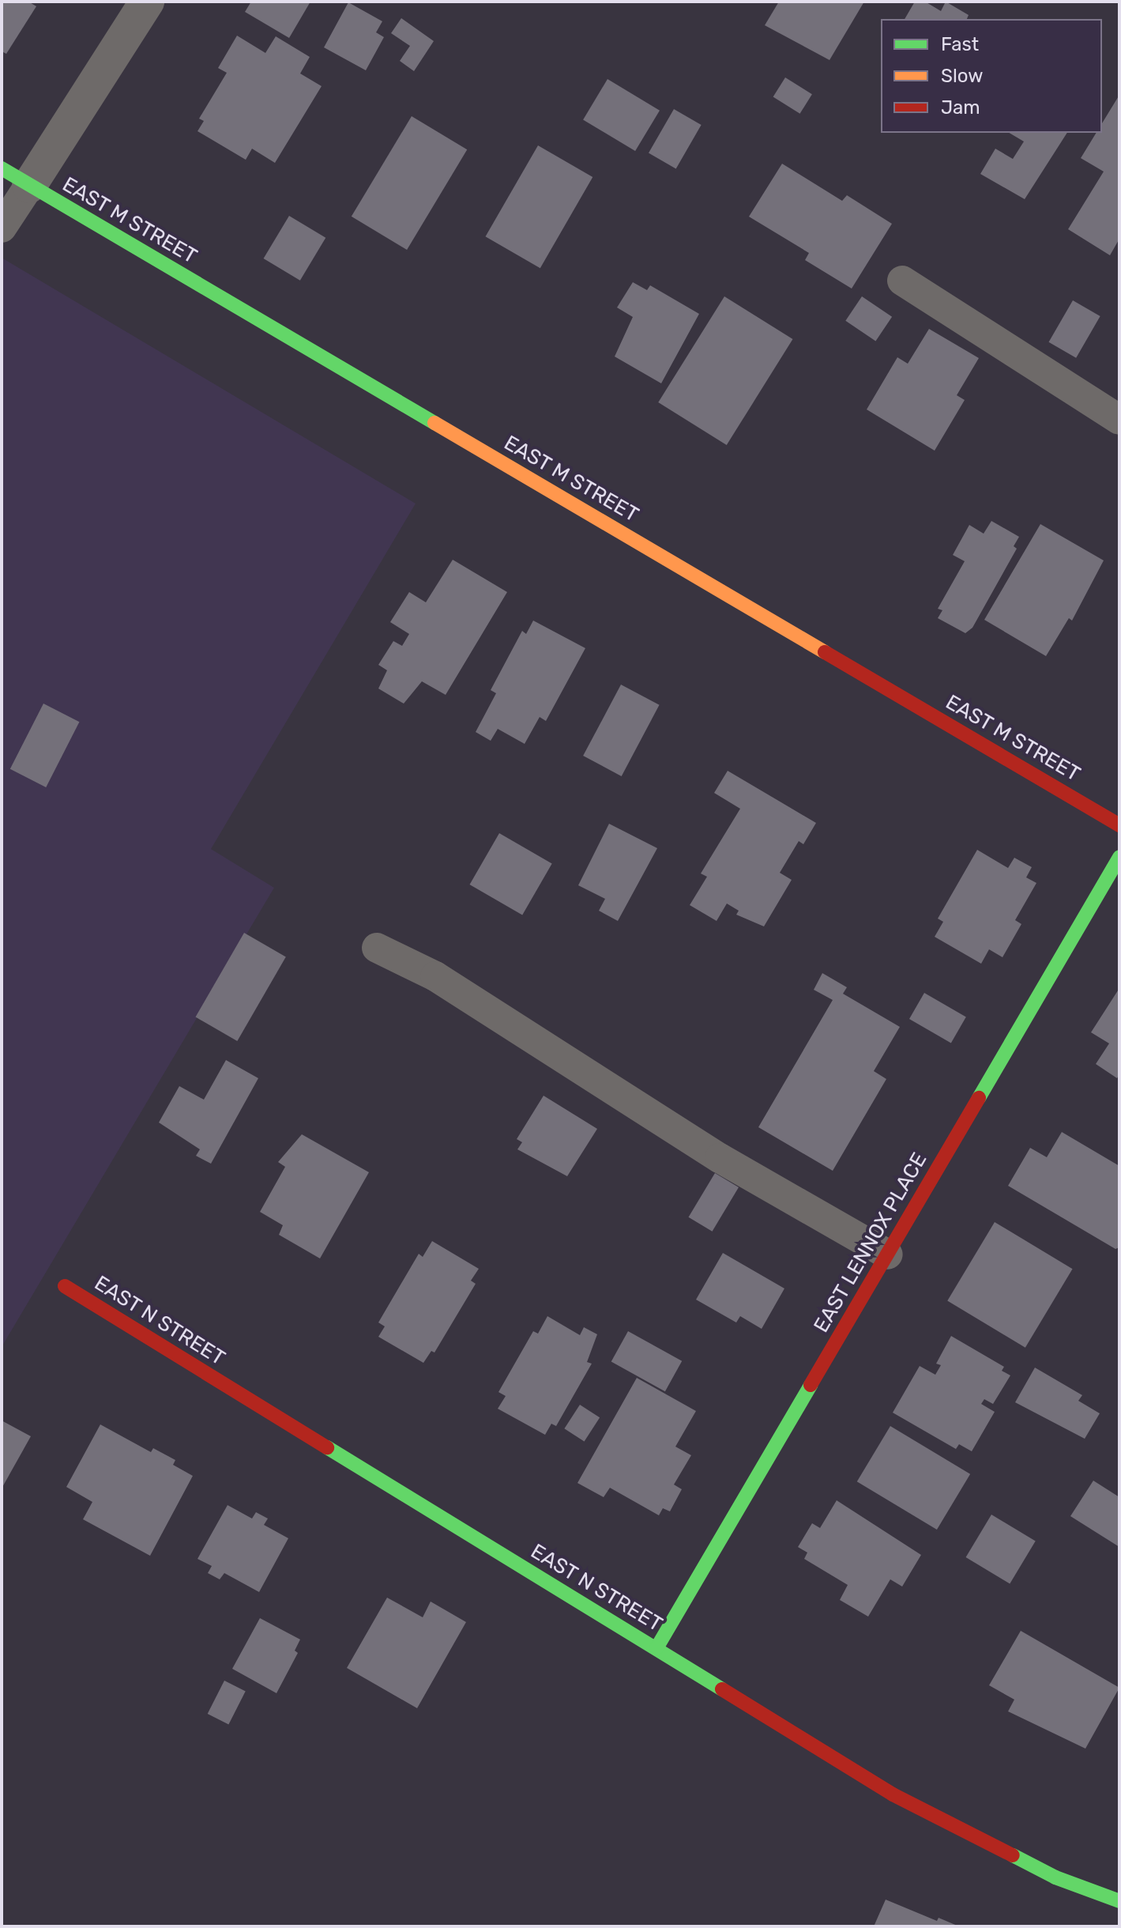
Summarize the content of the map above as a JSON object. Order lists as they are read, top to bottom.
{
  "streets": {
    "street": ["EAST M STREET", "EAST LENNOX PLACE", "EAST N STREET"]
  },
  "crossings": [
    ["EAST LENNOX PLACE", "EAST N STREET"]
  ],
  "legend": ["Fast", "Slow", "Jam"]
}
